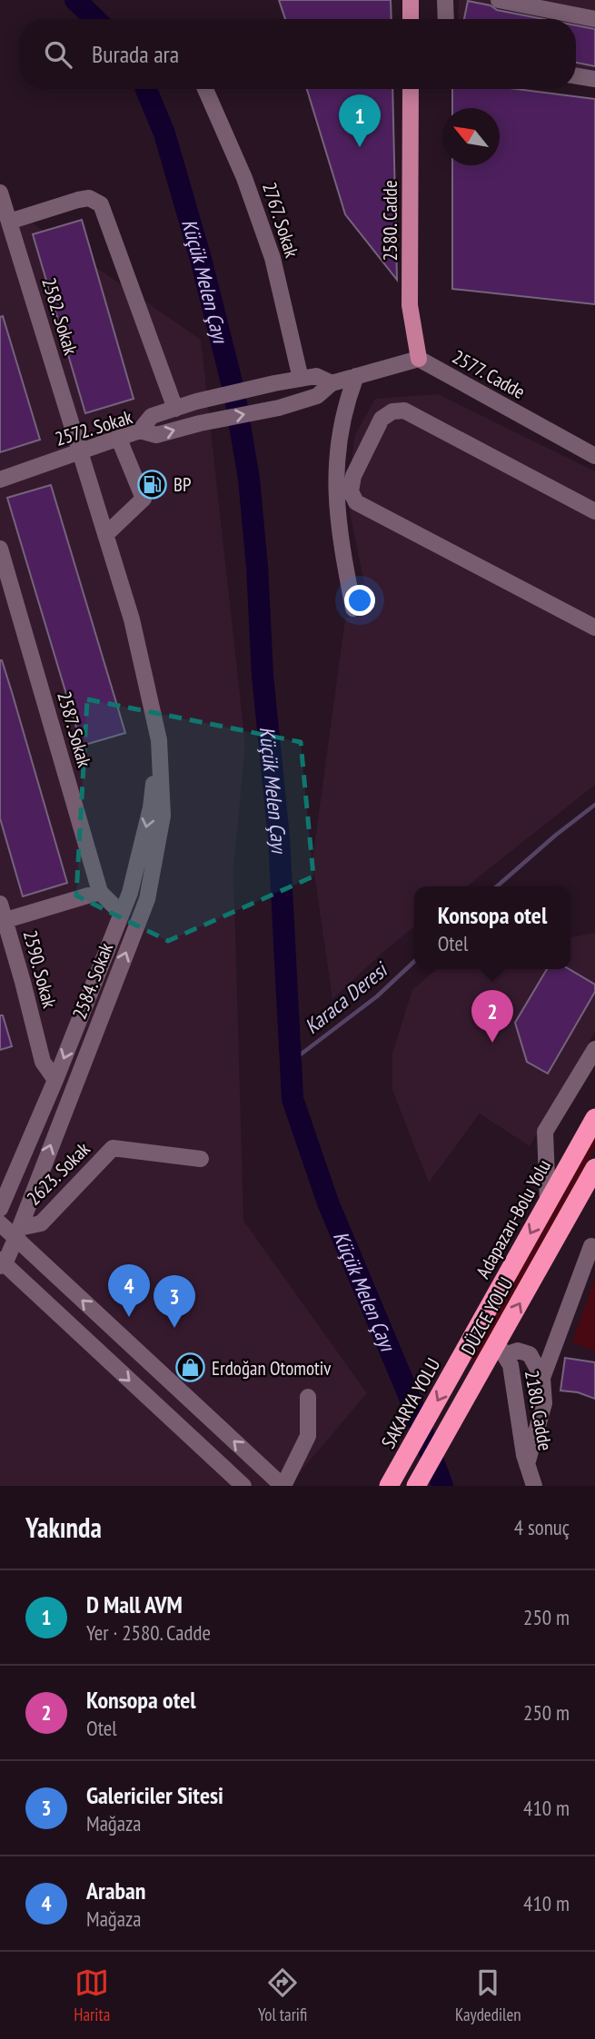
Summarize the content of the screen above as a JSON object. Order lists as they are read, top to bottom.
{
  "streets": {
    "highway": ["Adapazarı-Bolu Yolu", "DÜZCE YOLU", "SAKARYA YOLU"],
    "main road": ["2580. Cadde"],
    "street": [
      "2767. Sokak",
      "2582. Sokak",
      "2577. Cadde",
      "2572. Sokak",
      "2587. Sokak",
      "2590. Sokak",
      "2584. Sokak",
      "2623. Sokak",
      "2180. Cadde"
    ]
  },
  "crossings": [
    ["2580. Cadde", "2577. Cadde"],
    ["2582. Sokak", "2572. Sokak"],
    ["2582. Sokak", "2584. Sokak"],
    ["2572. Sokak", "2584. Sokak"],
    ["2587. Sokak", "2584. Sokak"],
    ["2590. Sokak", "2584. Sokak"],
    ["2584. Sokak", "2623. Sokak"],
    ["Adapazarı-Bolu Yolu", "SAKARYA YOLU"],
    ["DÜZCE YOLU", "2180. Cadde"]
  ],
  "one_way": ["Adapazarı-Bolu Yolu", "DÜZCE YOLU", "SAKARYA YOLU"],
  "water": ["Küçük Melen Çayı", "Karaca Deresi"],
  "places": {
    "fuel station": ["BP"],
    "shop": ["Erdoğan Otomotiv"]
  },
  "north": "top left",
  "page": {
    "search": "Burada ara",
    "pins": [
      "1",
      "2",
      "4",
      "3"
    ],
    "popup": ["Konsopa otel", "Otel"],
    "heading": ["Yakında", "4 sonuç"],
    "list": [
      {
        "mark": "1",
        "name": "D Mall AVM",
        "note": "Yer · 2580. Cadde",
        "value": "250 m"
      },
      {
        "mark": "2",
        "name": "Konsopa otel",
        "note": "Otel",
        "value": "250 m"
      },
      {
        "mark": "3",
        "name": "Galericiler Sitesi",
        "note": "Mağaza",
        "value": "410 m"
      },
      {
        "mark": "4",
        "name": "Araban",
        "note": "Mağaza",
        "value": "410 m"
      }
    ],
    "nav": ["Harita", "Yol tarifi", "Kaydedilen"]
  }
}
